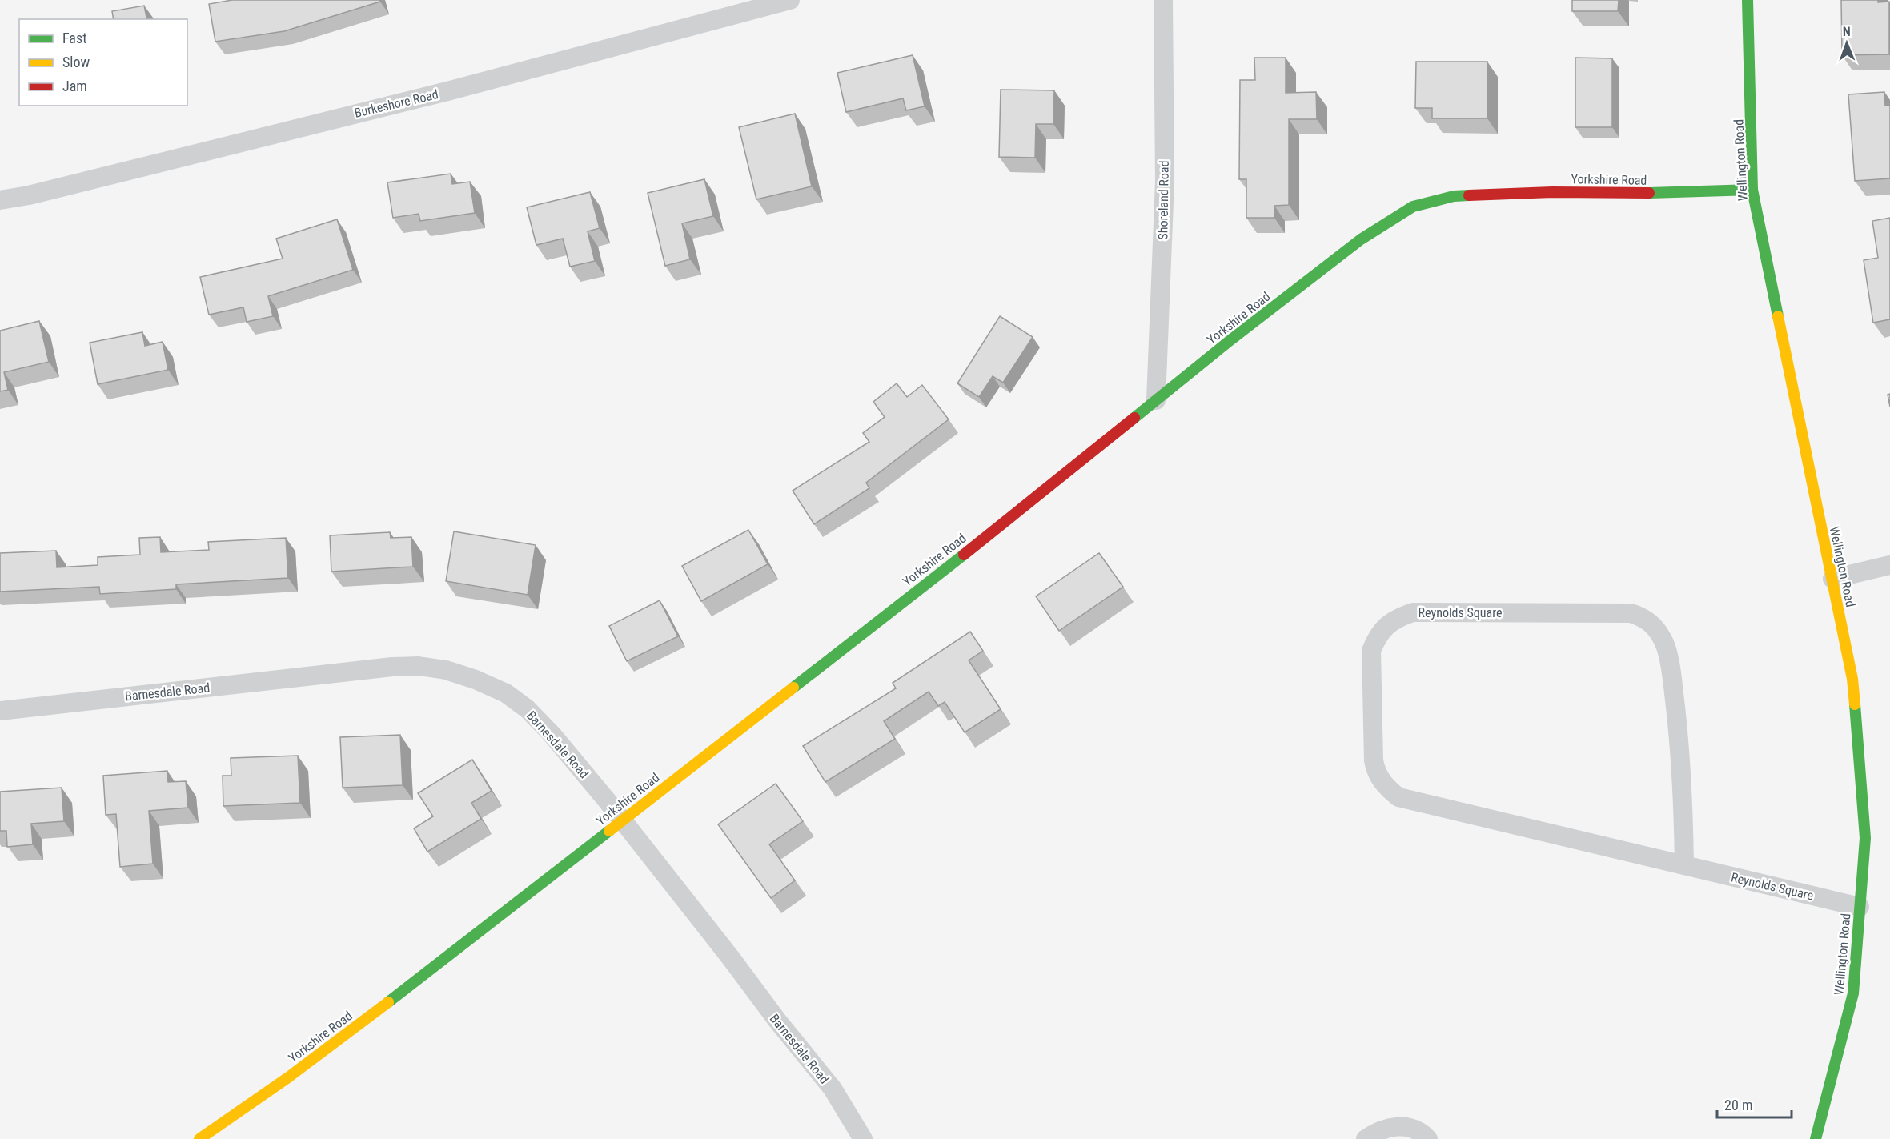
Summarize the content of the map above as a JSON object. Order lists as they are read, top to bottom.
{
  "streets": {
    "street": [
      "Burkeshore Road",
      "Wellington Road",
      "Yorkshire Road",
      "Shoreland Road",
      "Reynolds Square",
      "Barnesdale Road"
    ]
  },
  "crossings": [
    ["Wellington Road", "Yorkshire Road"],
    ["Wellington Road", "Reynolds Square"],
    ["Yorkshire Road", "Shoreland Road"],
    ["Yorkshire Road", "Barnesdale Road"]
  ],
  "legend": ["Fast", "Slow", "Jam"],
  "scale_bar": "20 m",
  "north": "top"
}
